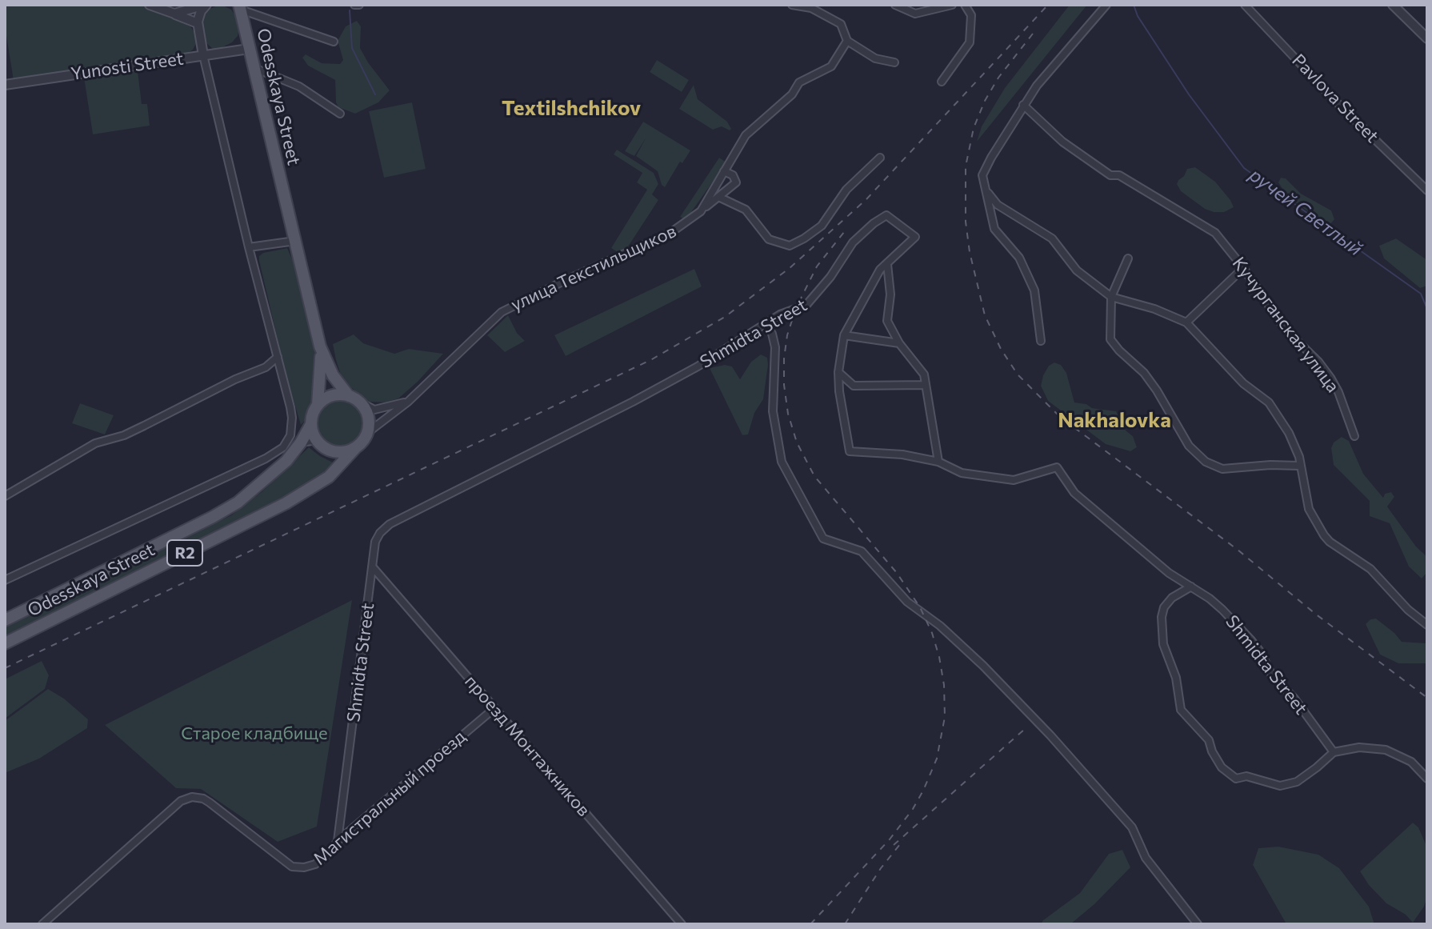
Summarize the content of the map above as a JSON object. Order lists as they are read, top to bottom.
{
  "streets": {
    "main road": ["Odesskaya Street", "R2"],
    "street": [
      "Yunosti Street",
      "Pavlova Street",
      "улица Текстильщиков",
      "Кучурганская улица",
      "Shmidta Street",
      "проезд Монтажников",
      "Магистральный проезд"
    ]
  },
  "crossings": [
    ["Yunosti Street", "Odesskaya Street"],
    ["Odesskaya Street", "улица Текстильщиков"],
    ["Odesskaya Street", "R2"],
    ["улица Текстильщиков", "R2"],
    ["Shmidta Street", "проезд Монтажников"],
    ["Shmidta Street", "Магистральный проезд"],
    ["проезд Монтажников", "Магистральный проезд"]
  ],
  "districts": ["Textilshchikov", "Nakhalovka"],
  "water": ["ручей Светлый"],
  "parks": ["Старое кладбище"]
}
